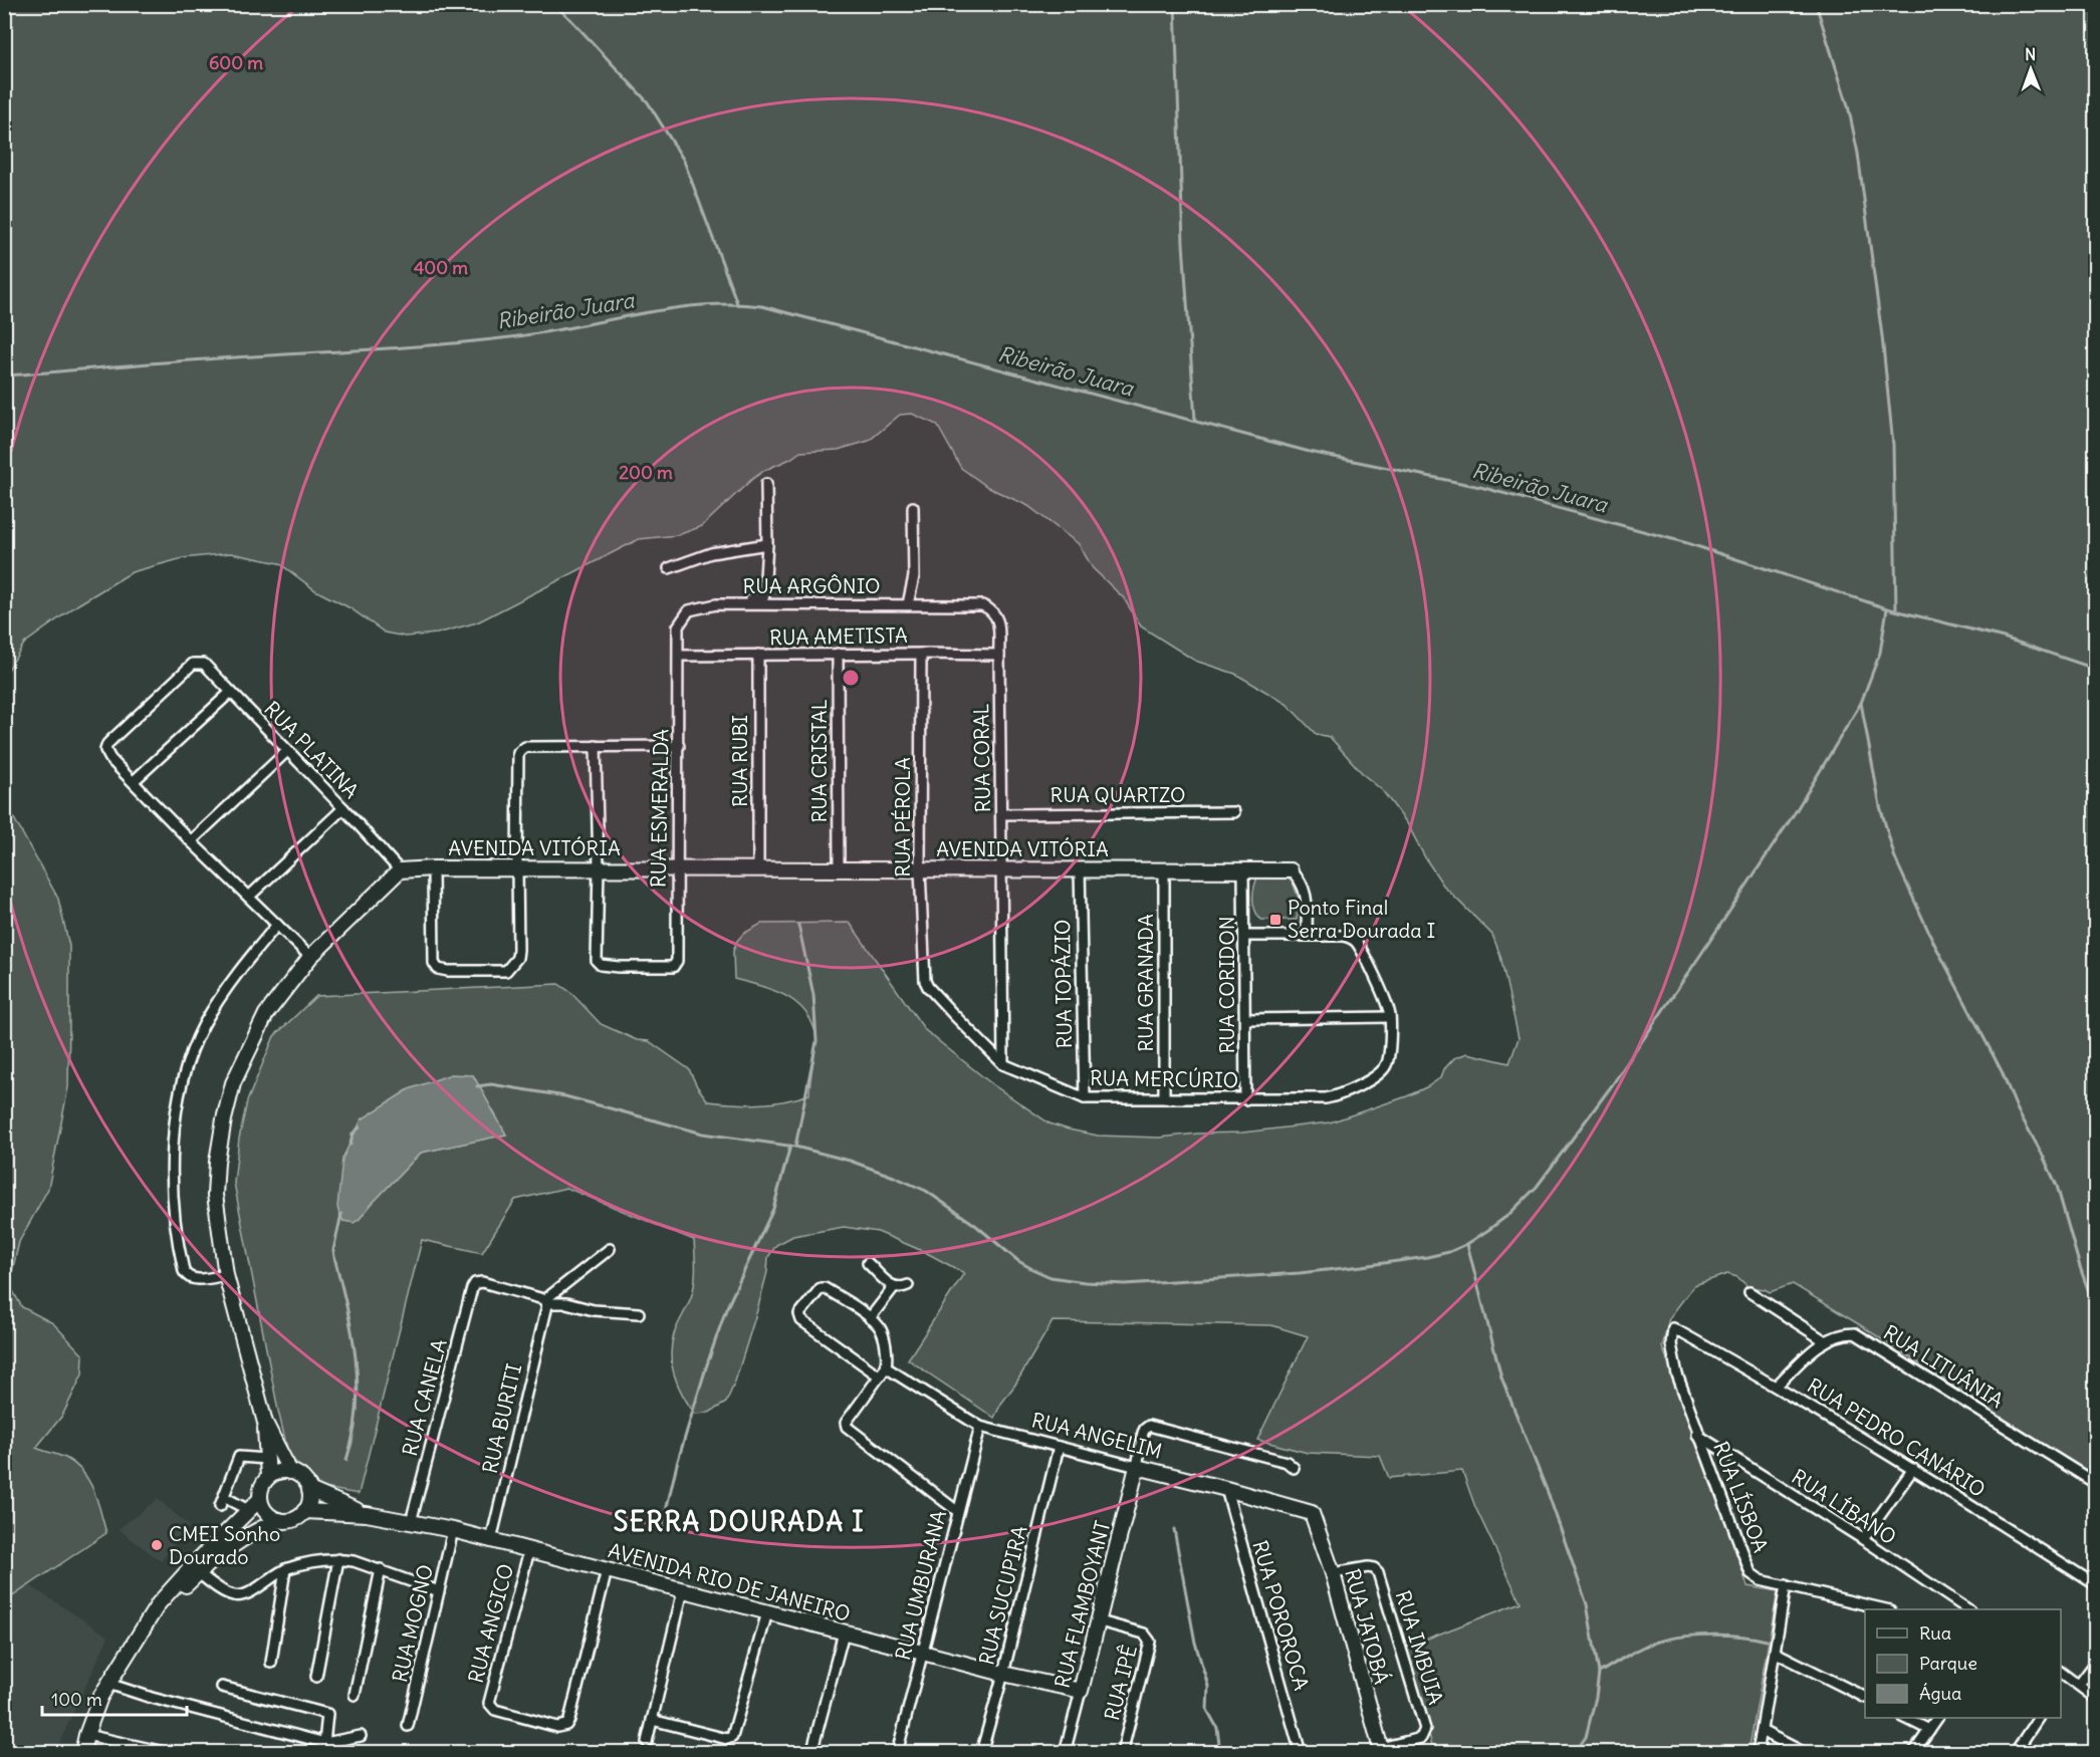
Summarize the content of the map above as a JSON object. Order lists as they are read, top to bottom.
{
  "streets": {
    "street": [
      "RUA ARGÔNIO",
      "RUA AMETISTA",
      "RUA PLATINA",
      "RUA CORAL",
      "RUA RUBI",
      "RUA CRISTAL",
      "RUA QUARTZO",
      "RUA ESMERALDA",
      "RUA PÉROLA",
      "AVENIDA VITÓRIA",
      "RUA GRANADA",
      "RUA TOPÁZIO",
      "RUA CORIDON",
      "RUA MERCÚRIO",
      "RUA LITUÂNIA",
      "RUA CANELA",
      "RUA BURITI",
      "RUA ANGELIM",
      "RUA PEDRO CANÁRIO",
      "RUA LÍSBOA",
      "RUA LÍBANO",
      "AVENIDA RIO DE JANEIRO",
      "RUA UMBURANA",
      "RUA SUCUPIRA",
      "RUA FLAMBOYANT",
      "RUA POROROCA",
      "RUA MOGNO",
      "RUA ANGICO",
      "RUA JATOBÁ",
      "RUA IMBUIA",
      "RUA IPÊ"
    ]
  },
  "crossings": [
    ["RUA ARGÔNIO", "RUA AMETISTA"],
    ["RUA ARGÔNIO", "RUA CORAL"],
    ["RUA ARGÔNIO", "RUA ESMERALDA"],
    ["RUA AMETISTA", "RUA CORAL"],
    ["RUA AMETISTA", "RUA RUBI"],
    ["RUA AMETISTA", "RUA CRISTAL"],
    ["RUA AMETISTA", "RUA ESMERALDA"],
    ["RUA AMETISTA", "RUA PÉROLA"],
    ["RUA PLATINA", "AVENIDA VITÓRIA"],
    ["RUA CORAL", "RUA QUARTZO"],
    ["RUA CORAL", "AVENIDA VITÓRIA"],
    ["RUA CORAL", "RUA MERCÚRIO"],
    ["RUA RUBI", "AVENIDA VITÓRIA"],
    ["RUA CRISTAL", "AVENIDA VITÓRIA"],
    ["RUA ESMERALDA", "AVENIDA VITÓRIA"],
    ["RUA PÉROLA", "AVENIDA VITÓRIA"],
    ["RUA PÉROLA", "RUA MERCÚRIO"],
    ["AVENIDA VITÓRIA", "RUA GRANADA"],
    ["AVENIDA VITÓRIA", "RUA TOPÁZIO"],
    ["AVENIDA VITÓRIA", "RUA CORIDON"],
    ["RUA GRANADA", "RUA MERCÚRIO"],
    ["RUA TOPÁZIO", "RUA MERCÚRIO"],
    ["RUA CORIDON", "RUA MERCÚRIO"],
    ["RUA CANELA", "RUA BURITI"],
    ["RUA CANELA", "AVENIDA RIO DE JANEIRO"],
    ["RUA BURITI", "AVENIDA RIO DE JANEIRO"],
    ["RUA ANGELIM", "RUA UMBURANA"],
    ["RUA ANGELIM", "RUA SUCUPIRA"],
    ["RUA ANGELIM", "RUA FLAMBOYANT"],
    ["RUA ANGELIM", "RUA POROROCA"],
    ["RUA ANGELIM", "RUA JATOBÁ"],
    ["RUA PEDRO CANÁRIO", "RUA LÍSBOA"],
    ["RUA LÍSBOA", "RUA LÍBANO"],
    ["AVENIDA RIO DE JANEIRO", "RUA UMBURANA"],
    ["AVENIDA RIO DE JANEIRO", "RUA SUCUPIRA"],
    ["AVENIDA RIO DE JANEIRO", "RUA FLAMBOYANT"],
    ["AVENIDA RIO DE JANEIRO", "RUA MOGNO"],
    ["AVENIDA RIO DE JANEIRO", "RUA ANGICO"],
    ["RUA FLAMBOYANT", "RUA IPÊ"],
    ["RUA JATOBÁ", "RUA IMBUIA"]
  ],
  "districts": ["SERRA DOURADA I"],
  "water": ["Ribeirão Juara"],
  "places": {
    "transit": ["Ponto Final Serra Dourada I"],
    "other": ["CMEI Sonho Dourado"]
  },
  "legend": ["Rua", "Parque", "Água"],
  "scale_bar": "100 m",
  "north": "top",
  "rings": ["600 m", "400 m", "200 m"]
}
